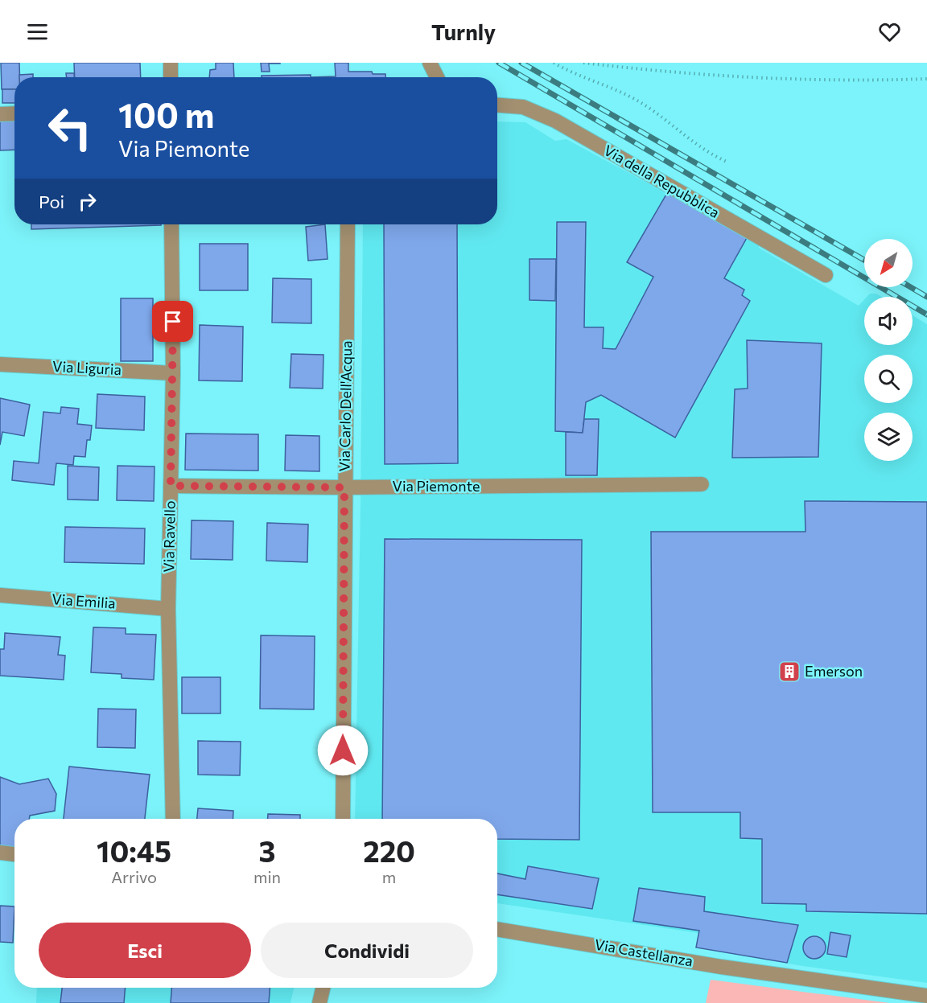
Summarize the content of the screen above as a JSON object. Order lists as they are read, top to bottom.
{
  "streets": {
    "street": [
      "Via della Repubblica",
      "Via Liguria",
      "Via Carlo Dell'Acqua",
      "Via Piemonte",
      "Via Ravello",
      "Via Emilia",
      "Via Castellanza"
    ]
  },
  "crossings": [
    ["Via Liguria", "Via Ravello"],
    ["Via Carlo Dell'Acqua", "Via Piemonte"],
    ["Via Piemonte", "Via Ravello"],
    ["Via Ravello", "Via Emilia"]
  ],
  "places": {
    "building": ["Emerson"]
  },
  "north": "bottom left",
  "page": {
    "header": "Turnly",
    "turn": ["100 m", "Via Piemonte"],
    "then": "Poi",
    "eta": [
      "10:45",
      "Arrivo",
      "3",
      "min",
      "220",
      "m"
    ],
    "buttons": ["Esci", "Condividi"]
  }
}
